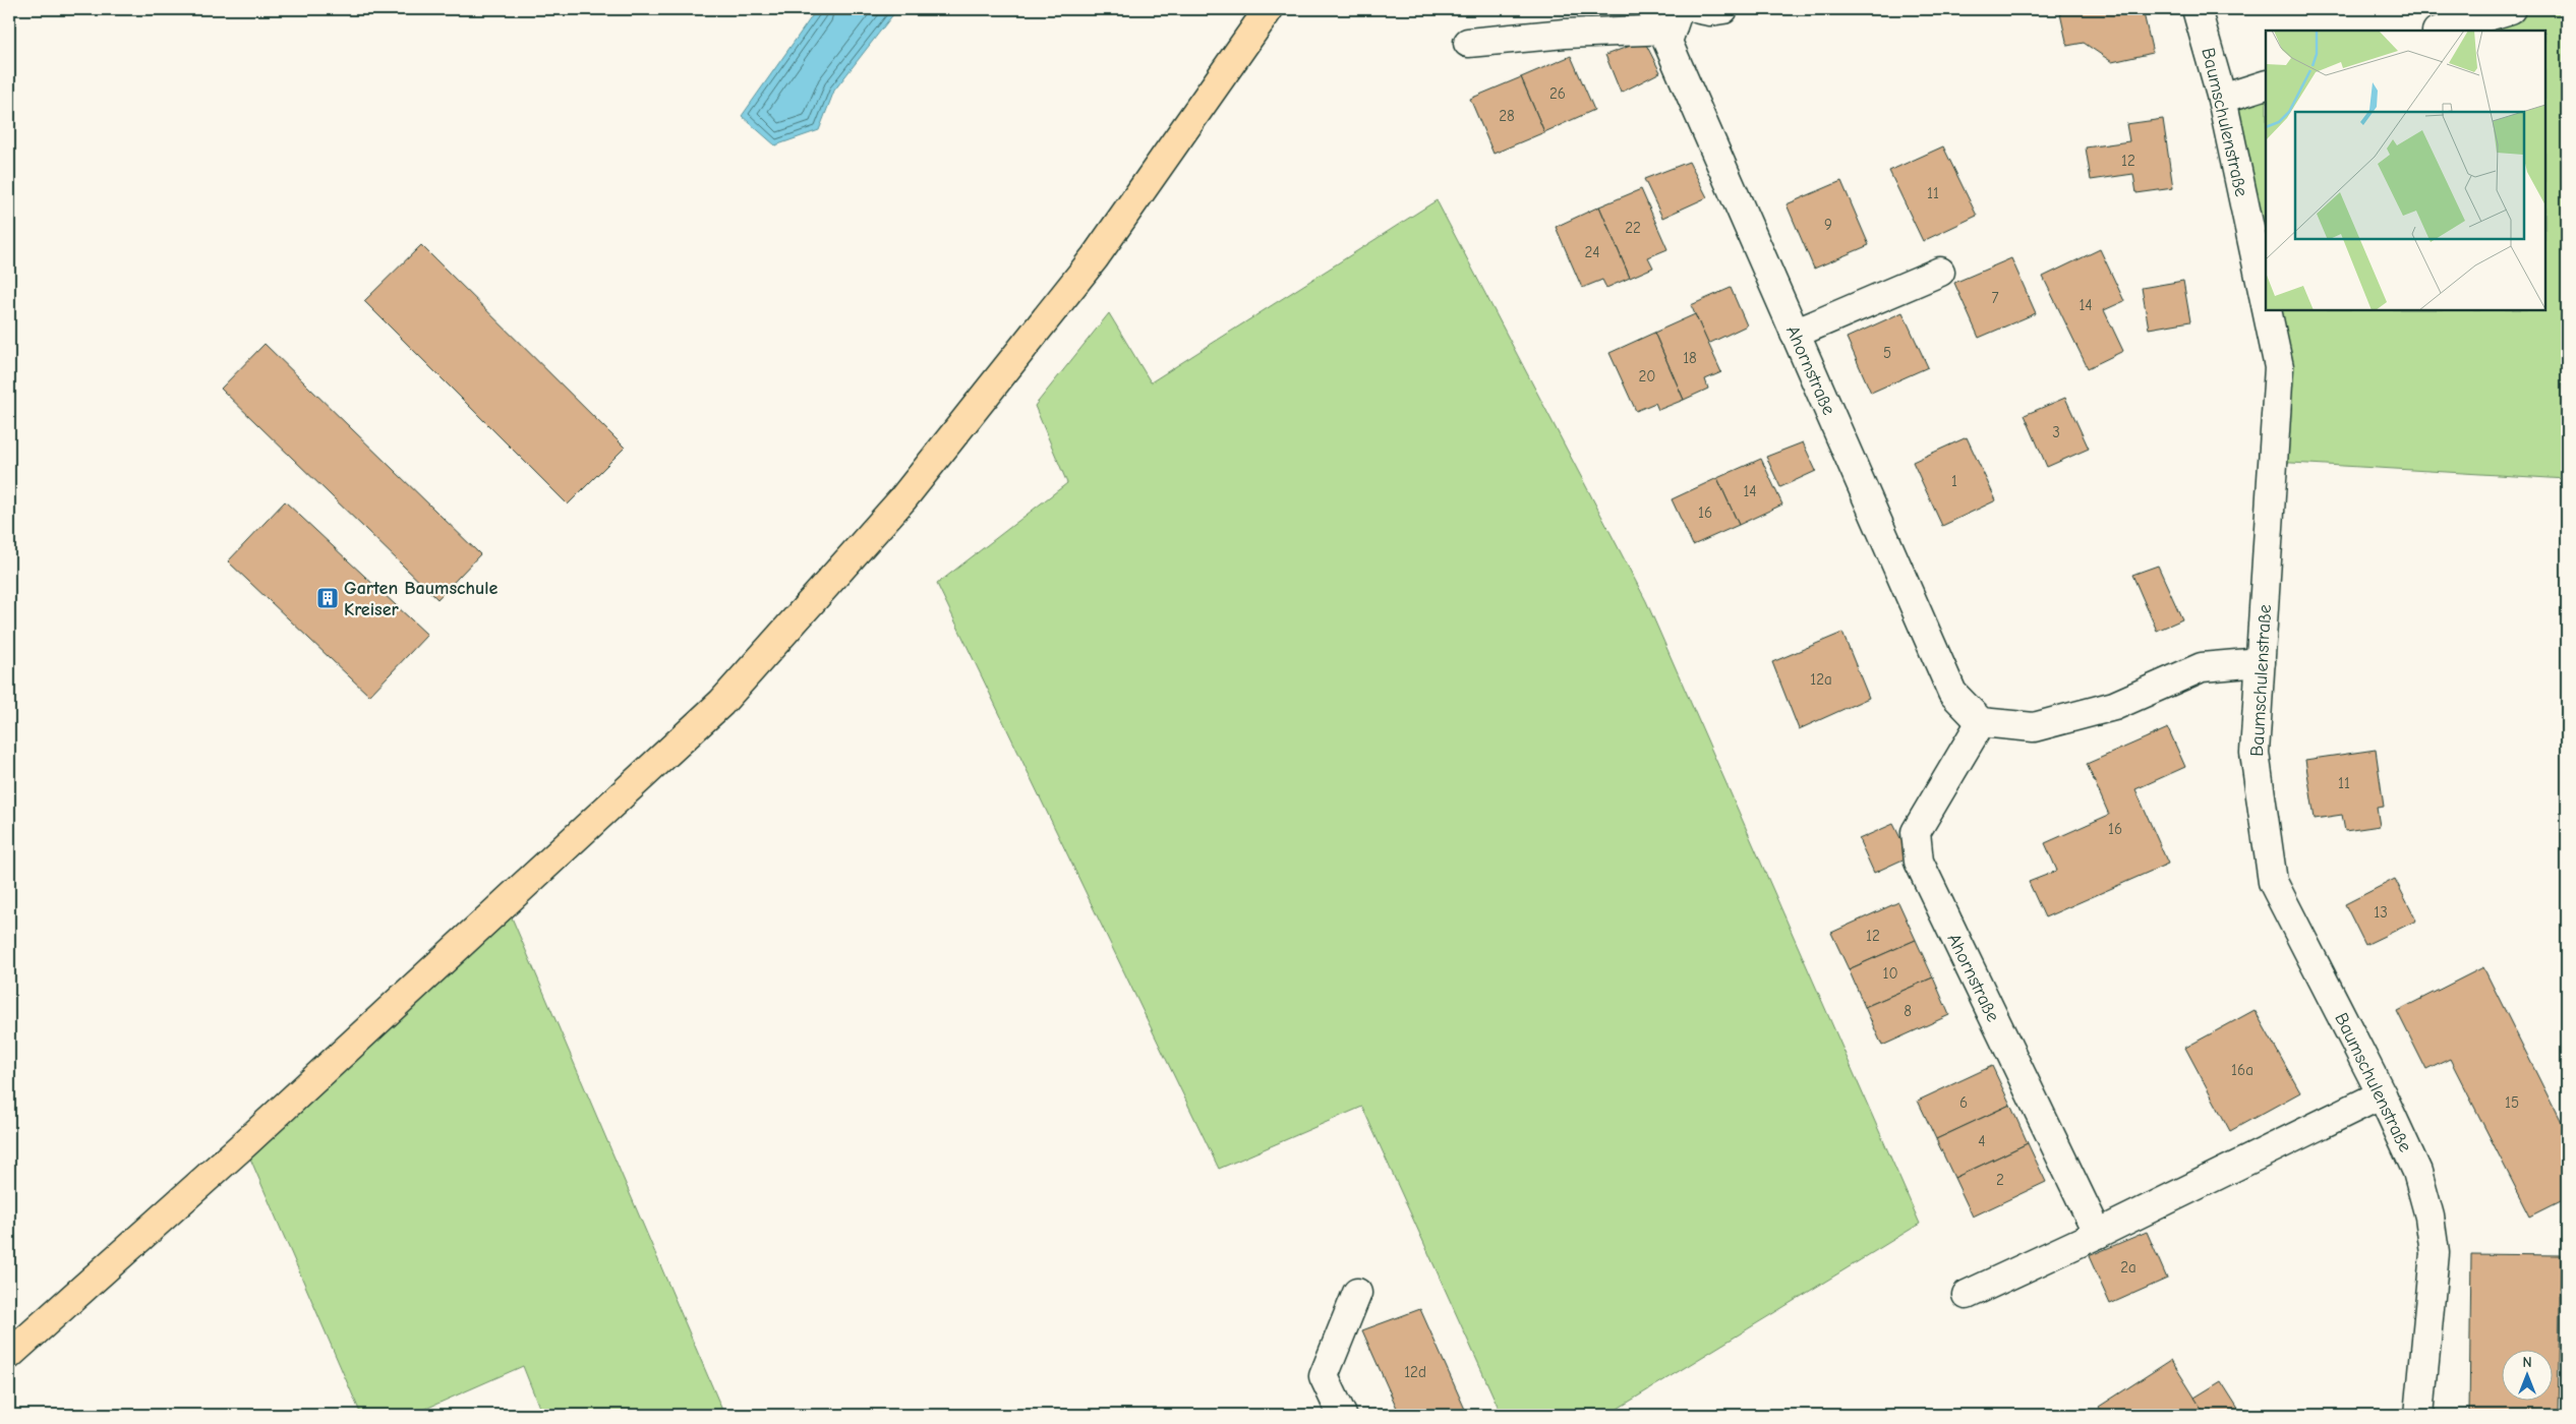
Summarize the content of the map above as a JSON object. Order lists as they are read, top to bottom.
{
  "streets": {
    "street": ["Baumschulenstraße", "Ahornstraße"]
  },
  "places": {
    "building": ["Garten Baumschule Kreiser"]
  },
  "house_numbers": [
    "26",
    "28",
    "12",
    "11",
    "9",
    "22",
    "24",
    "7",
    "14",
    "5",
    "18",
    "20",
    "3",
    "1",
    "14",
    "16",
    "12a",
    "11",
    "16",
    "13",
    "12",
    "10",
    "8",
    "16a",
    "6",
    "15",
    "4",
    "2",
    "2a",
    "12d"
  ],
  "north": "top"
}
